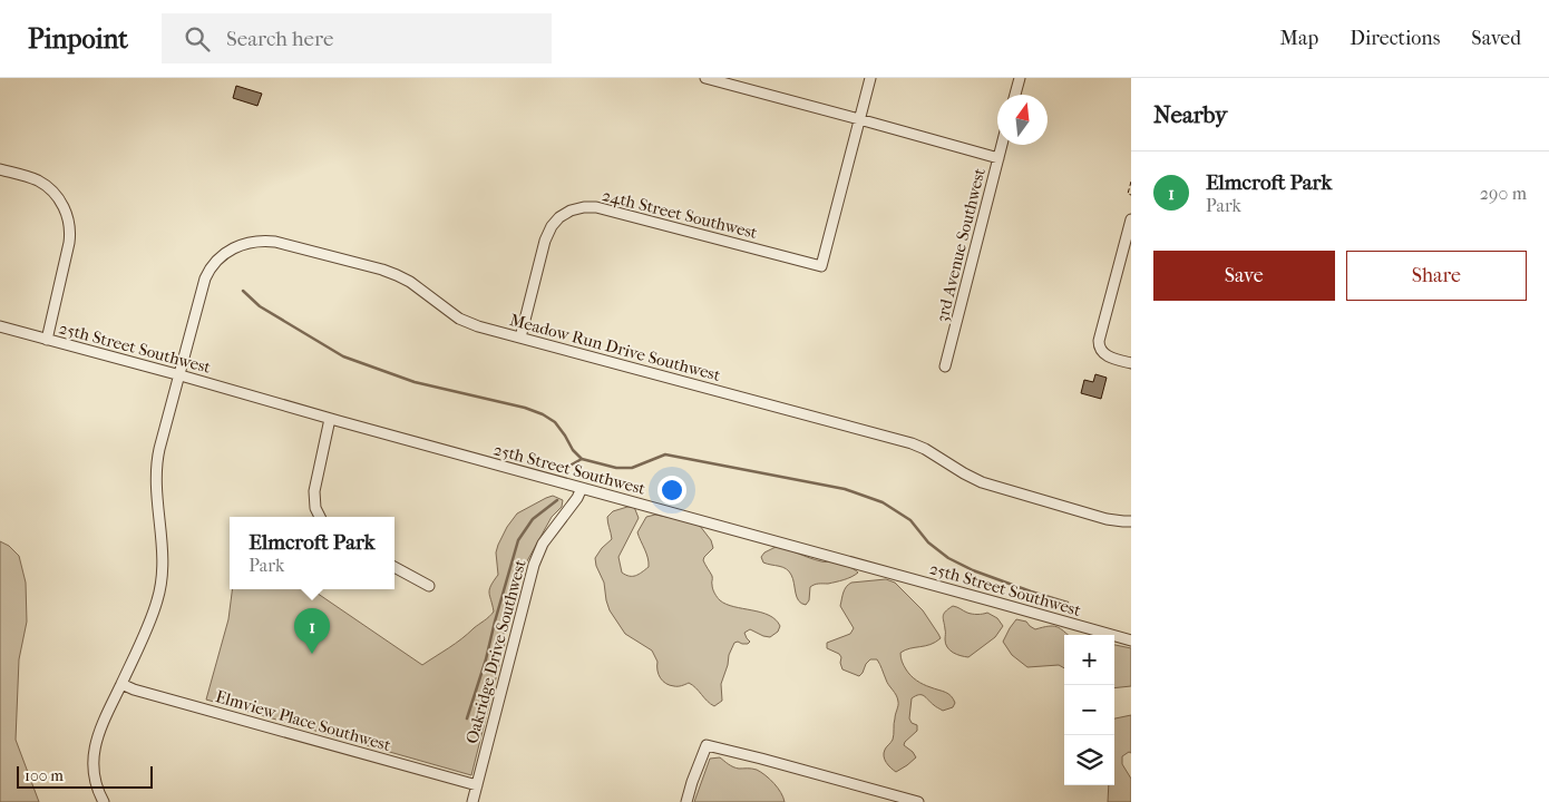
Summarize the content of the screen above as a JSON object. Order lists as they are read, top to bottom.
{
  "streets": {
    "street": [
      "24th Street Southwest",
      "3rd Avenue Southwest",
      "25th Street Southwest",
      "Meadow Run Drive Southwest",
      "Oakridge Drive Southwest",
      "Elmview Place Southwest"
    ]
  },
  "crossings": [
    ["24th Street Southwest", "Meadow Run Drive Southwest"],
    ["25th Street Southwest", "Meadow Run Drive Southwest"],
    ["25th Street Southwest", "Oakridge Drive Southwest"],
    ["Meadow Run Drive Southwest", "Elmview Place Southwest"],
    ["Oakridge Drive Southwest", "Elmview Place Southwest"]
  ],
  "scale_bar": "100 m",
  "north": "top",
  "page": {
    "header": "Pinpoint",
    "search": "Search here",
    "nav": ["Map", "Directions", "Saved"],
    "heading": "Nearby",
    "list": [
      {
        "mark": "1",
        "name": "Elmcroft Park",
        "note": "Park",
        "value": "290 m"
      }
    ],
    "buttons": ["Save", "Share"],
    "popup": ["Elmcroft Park", "Park"],
    "pins": "1",
    "map_buttons": ["+", "−"],
    "scale": "100 m"
  }
}
